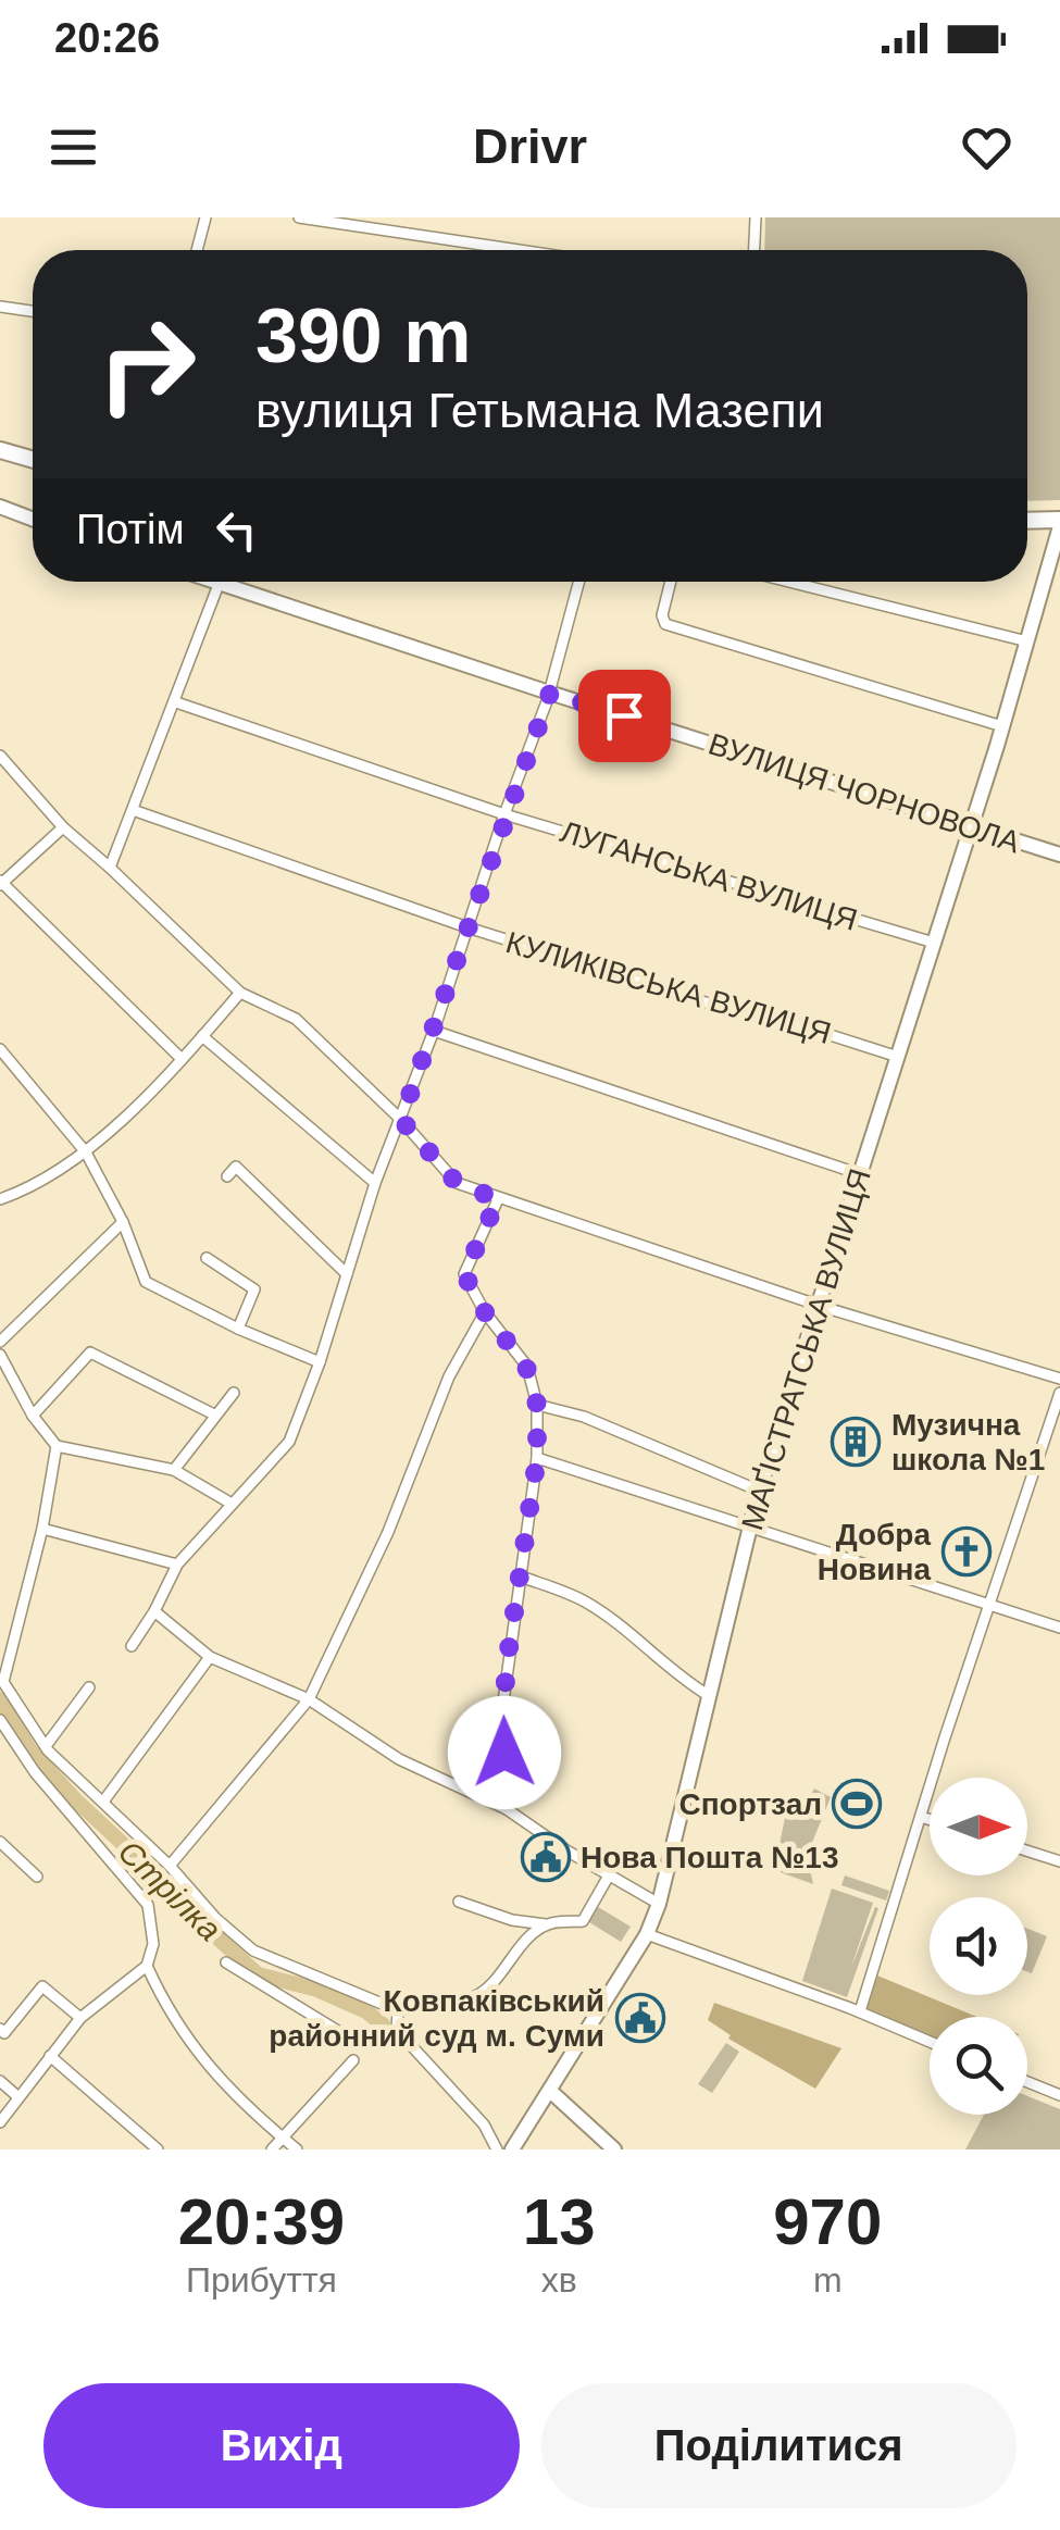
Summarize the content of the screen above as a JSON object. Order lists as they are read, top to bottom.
{
  "streets": {
    "street": [
      "ВУЛИЦЯ ЧОРНОВОЛА",
      "ЛУГАНСЬКА ВУЛИЦЯ",
      "КУЛИКІВСЬКА ВУЛИЦЯ",
      "МАҐІСТРАТСЬКА ВУЛИЦЯ"
    ]
  },
  "crossings": [
    ["ВУЛИЦЯ ЧОРНОВОЛА", "МАҐІСТРАТСЬКА ВУЛИЦЯ"],
    ["ЛУГАНСЬКА ВУЛИЦЯ", "МАҐІСТРАТСЬКА ВУЛИЦЯ"],
    ["КУЛИКІВСЬКА ВУЛИЦЯ", "МАҐІСТРАТСЬКА ВУЛИЦЯ"]
  ],
  "water": ["Стрілка"],
  "places": {
    "building": ["Музична школа №1"],
    "church": ["Добра Новина"],
    "sports": ["Спортзал"],
    "public building": ["Нова Пошта №13", "Ковпаківський районний суд м. Суми"]
  },
  "north": "right",
  "page": {
    "status": "20:26",
    "header": "Drivr",
    "turn": ["390 m", "вулиця Гетьмана Мазепи"],
    "then": "Потім",
    "eta": [
      "20:39",
      "Прибуття",
      "13",
      "хв",
      "970",
      "m"
    ],
    "buttons": ["Вихід", "Поділитися"]
  }
}
